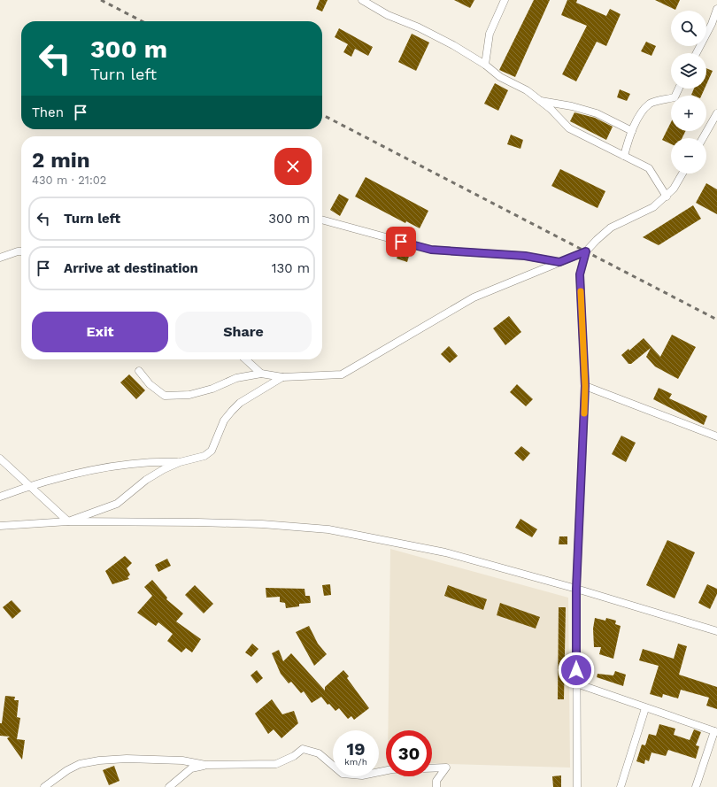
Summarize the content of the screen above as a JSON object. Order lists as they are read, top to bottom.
{
  "page": {
    "map_buttons": ["+", "−"],
    "turn": ["300 m", "Turn left"],
    "then": "Then",
    "heading": ["2 min", "430 m · 21:02"],
    "list": [
      {
        "name": "Turn left",
        "value": "300 m"
      },
      {
        "name": "Arrive at destination",
        "value": "130 m"
      }
    ],
    "buttons": ["Exit", "Share"],
    "speed": "19 km/h",
    "limit": "30"
  }
}
